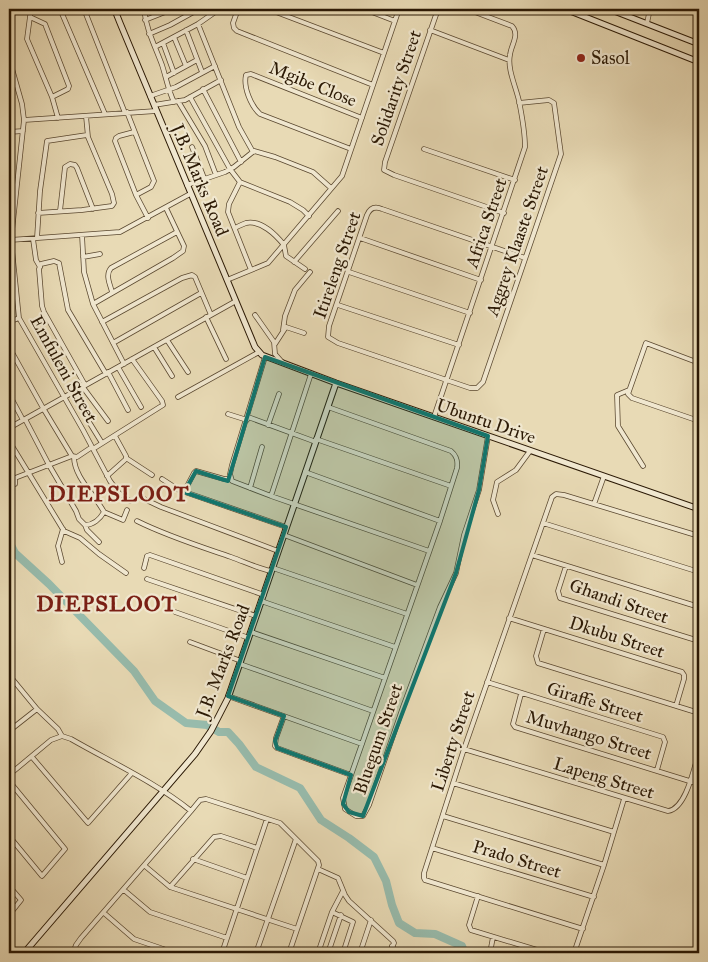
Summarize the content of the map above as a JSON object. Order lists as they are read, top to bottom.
{
  "streets": {
    "street": [
      "Mgibe Close",
      "Solidarity Street",
      "J.B. Marks Road",
      "Africa Street",
      "Aggrey Klaaste Street",
      "Itireleng Street",
      "Emfuleni Street",
      "Ubuntu Drive",
      "Ghandi Street",
      "Dkubu Street",
      "Giraffe Street",
      "Muvhango Street",
      "Bluegum Street",
      "Liberty Street",
      "Lapeng Street",
      "Prado Street"
    ]
  },
  "crossings": [
    ["Solidarity Street", "Africa Street"],
    ["J.B. Marks Road", "Ubuntu Drive"],
    ["J.B. Marks Road", "Bluegum Street"],
    ["Africa Street", "Aggrey Klaaste Street"],
    ["Africa Street", "Itireleng Street"],
    ["Africa Street", "Ubuntu Drive"],
    ["Aggrey Klaaste Street", "Itireleng Street"],
    ["Ubuntu Drive", "Bluegum Street"],
    ["Dkubu Street", "Liberty Street"],
    ["Giraffe Street", "Muvhango Street"],
    ["Giraffe Street", "Liberty Street"],
    ["Muvhango Street", "Lapeng Street"],
    ["Liberty Street", "Lapeng Street"],
    ["Liberty Street", "Prado Street"]
  ],
  "districts": ["DIEPSLOOT", "DIEPSLOOT"],
  "places": ["Sasol"]
}
